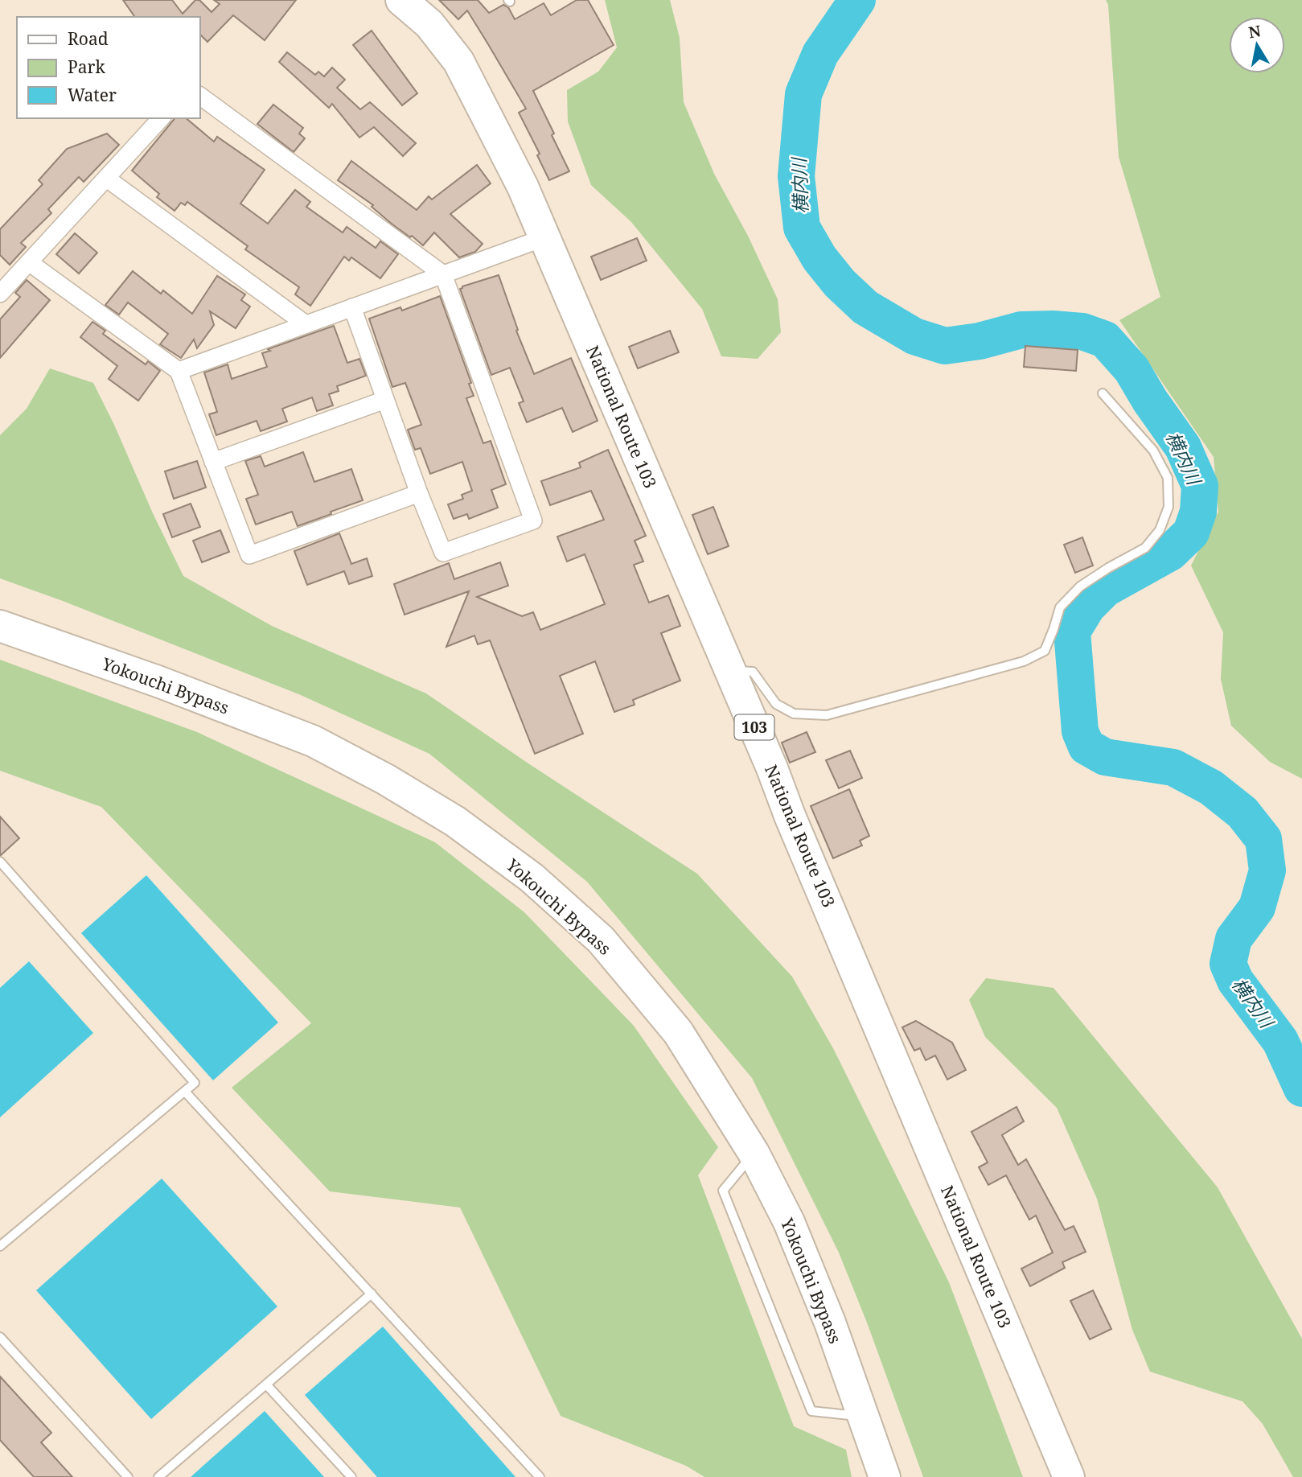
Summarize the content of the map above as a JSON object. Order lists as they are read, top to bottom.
{
  "streets": {
    "highway": ["National Route 103", "Yokouchi Bypass", "103"]
  },
  "water": ["横内川"],
  "legend": ["Road", "Park", "Water"],
  "north": "top"
}
